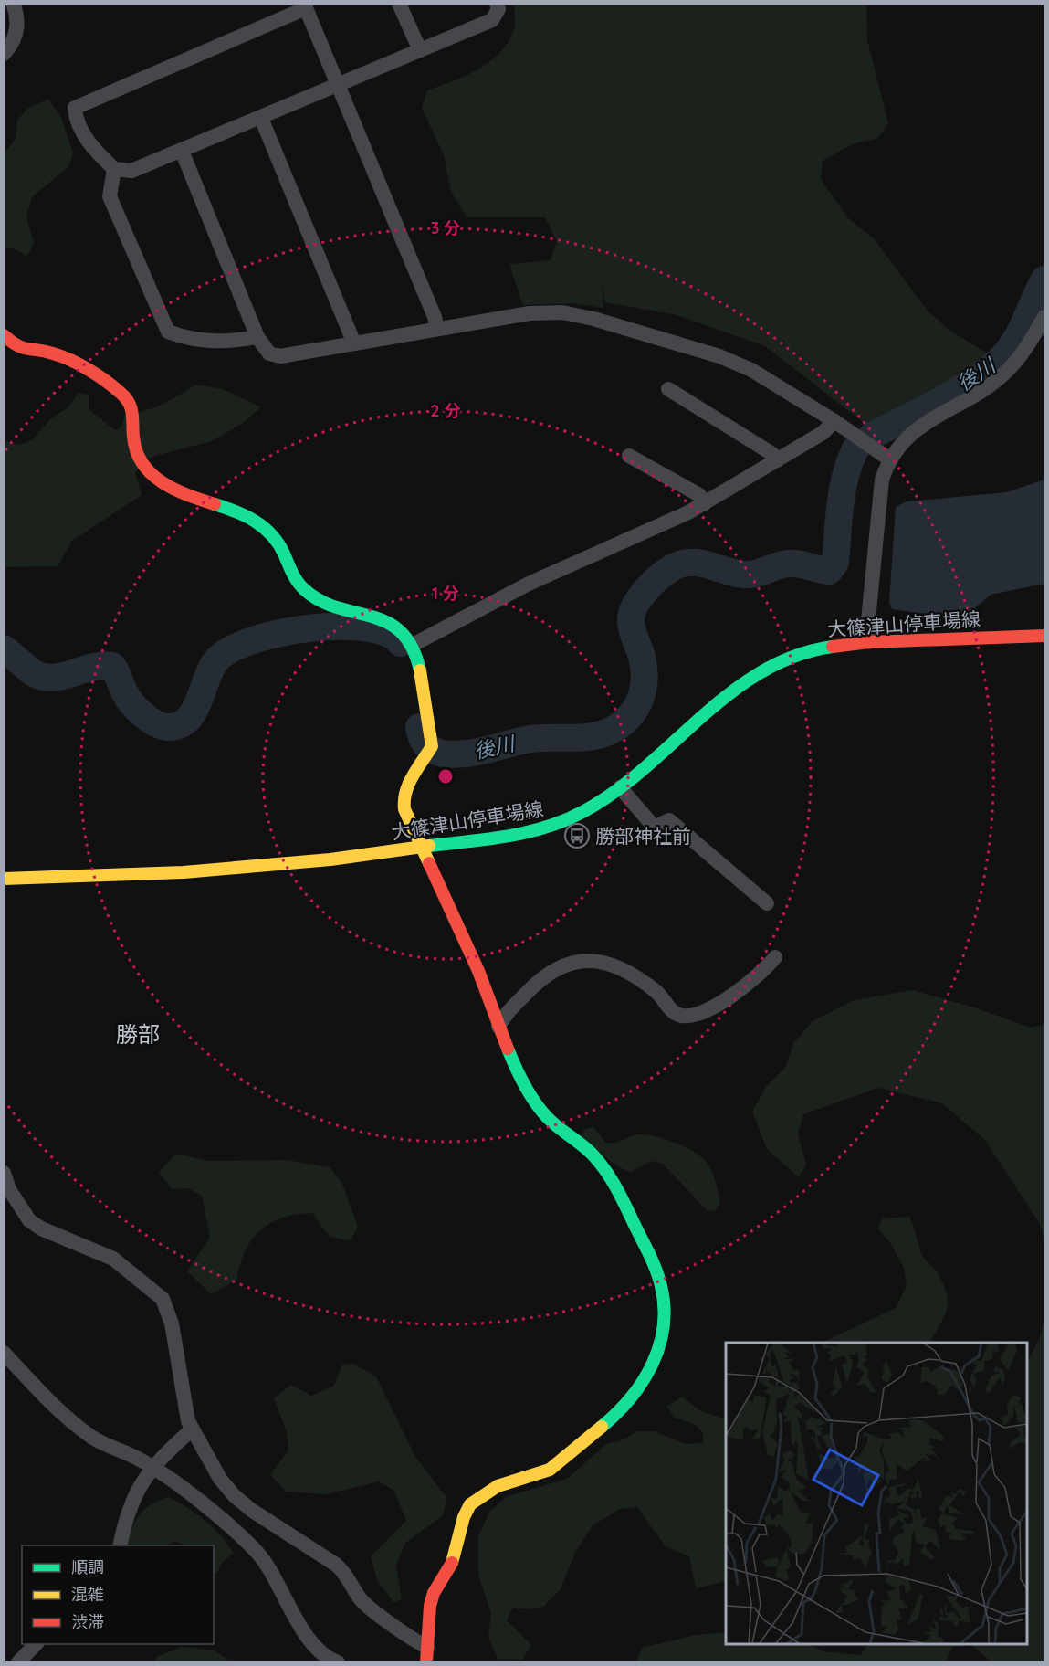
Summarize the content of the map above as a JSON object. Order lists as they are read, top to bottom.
{
  "streets": {
    "street": ["大篠津山停車場線"]
  },
  "districts": ["勝部"],
  "water": ["後川"],
  "places": {
    "bus stop": ["勝部神社前"]
  },
  "legend": ["順調", "混雑", "渋滞"],
  "rings": ["3 分", "2 分", "1 分"]
}
